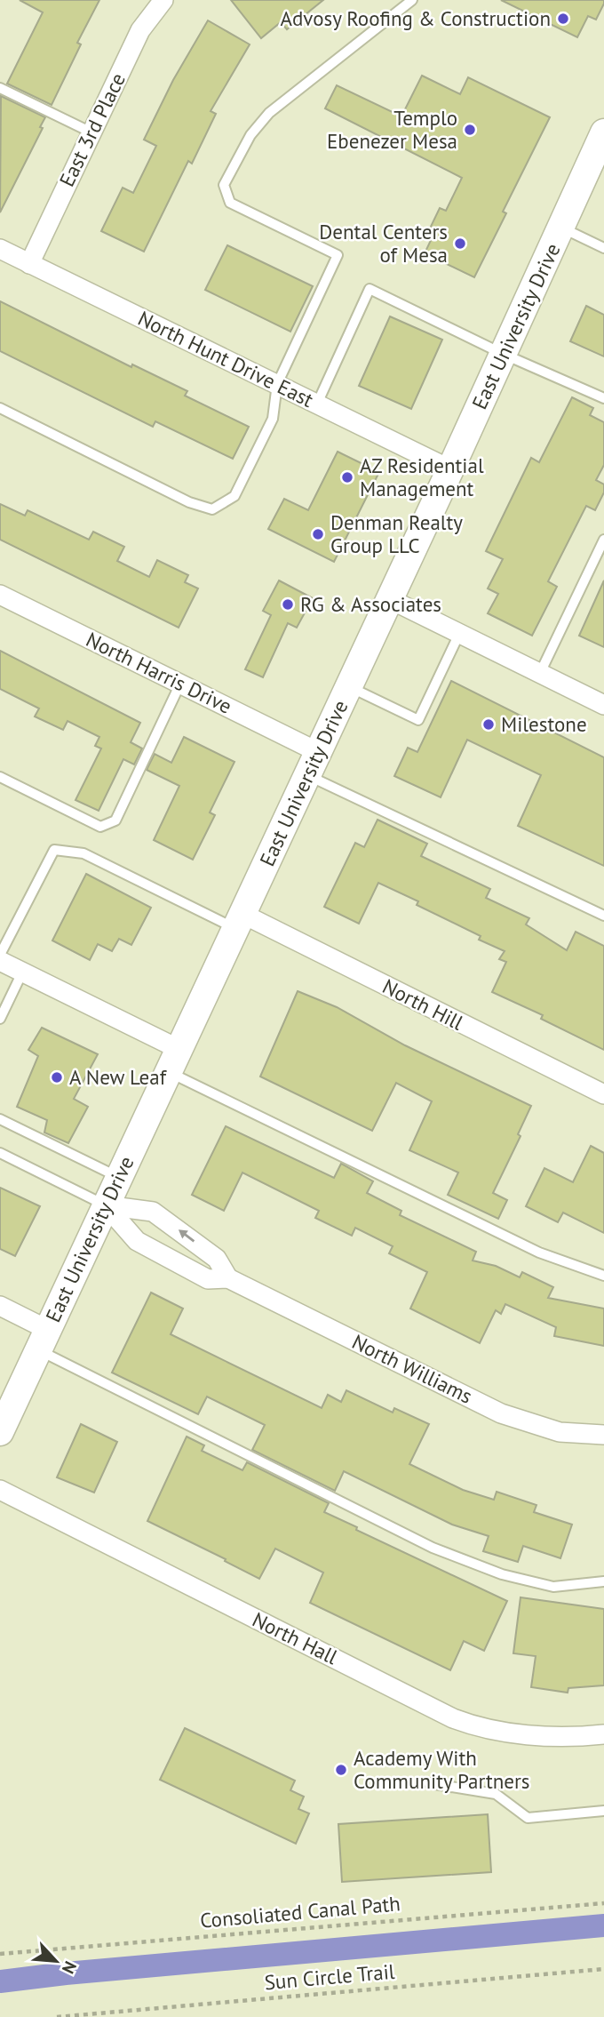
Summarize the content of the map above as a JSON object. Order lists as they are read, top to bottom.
{
  "streets": {
    "main road": ["East University Drive"],
    "street": [
      "East 3rd Place",
      "North Hunt Drive East",
      "North Harris Drive",
      "North Hill",
      "North Williams",
      "North Hall"
    ],
    "path": ["Consoliated Canal Path", "Sun Circle Trail"]
  },
  "crossings": [
    ["East 3rd Place", "North Hunt Drive East"],
    ["East University Drive", "North Hunt Drive East"],
    ["East University Drive", "North Harris Drive"],
    ["East University Drive", "North Hill"],
    ["East University Drive", "North Williams"]
  ],
  "places": [
    "Advosy Roofing & Construction",
    "Templo Ebenezer Mesa",
    "Dental Centers of Mesa",
    "AZ Residential Management",
    "Denman Realty Group LLC",
    "RG & Associates",
    "Milestone",
    "A New Leaf",
    "Academy With Community Partners"
  ],
  "north": "bottom right"
}
